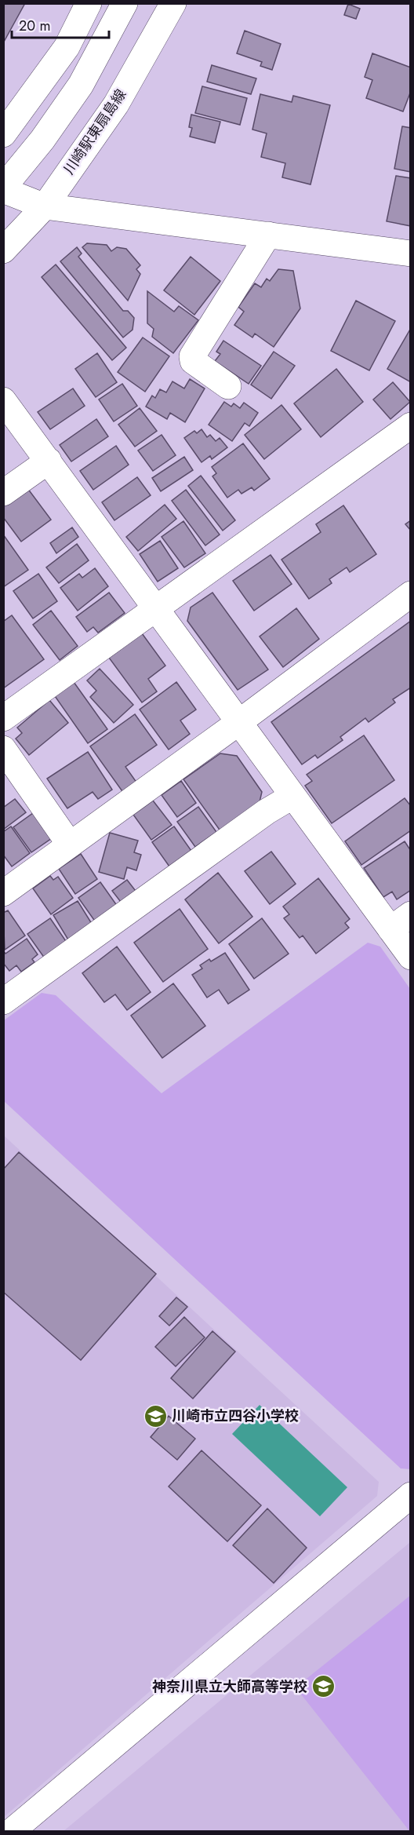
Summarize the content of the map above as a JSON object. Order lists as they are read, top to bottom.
{
  "streets": {
    "main road": ["川崎駅東扇島線"]
  },
  "places": {
    "school or university": ["川崎市立四谷小学校", "神奈川県立大師高等学校"]
  },
  "scale_bar": "20 m"
}
